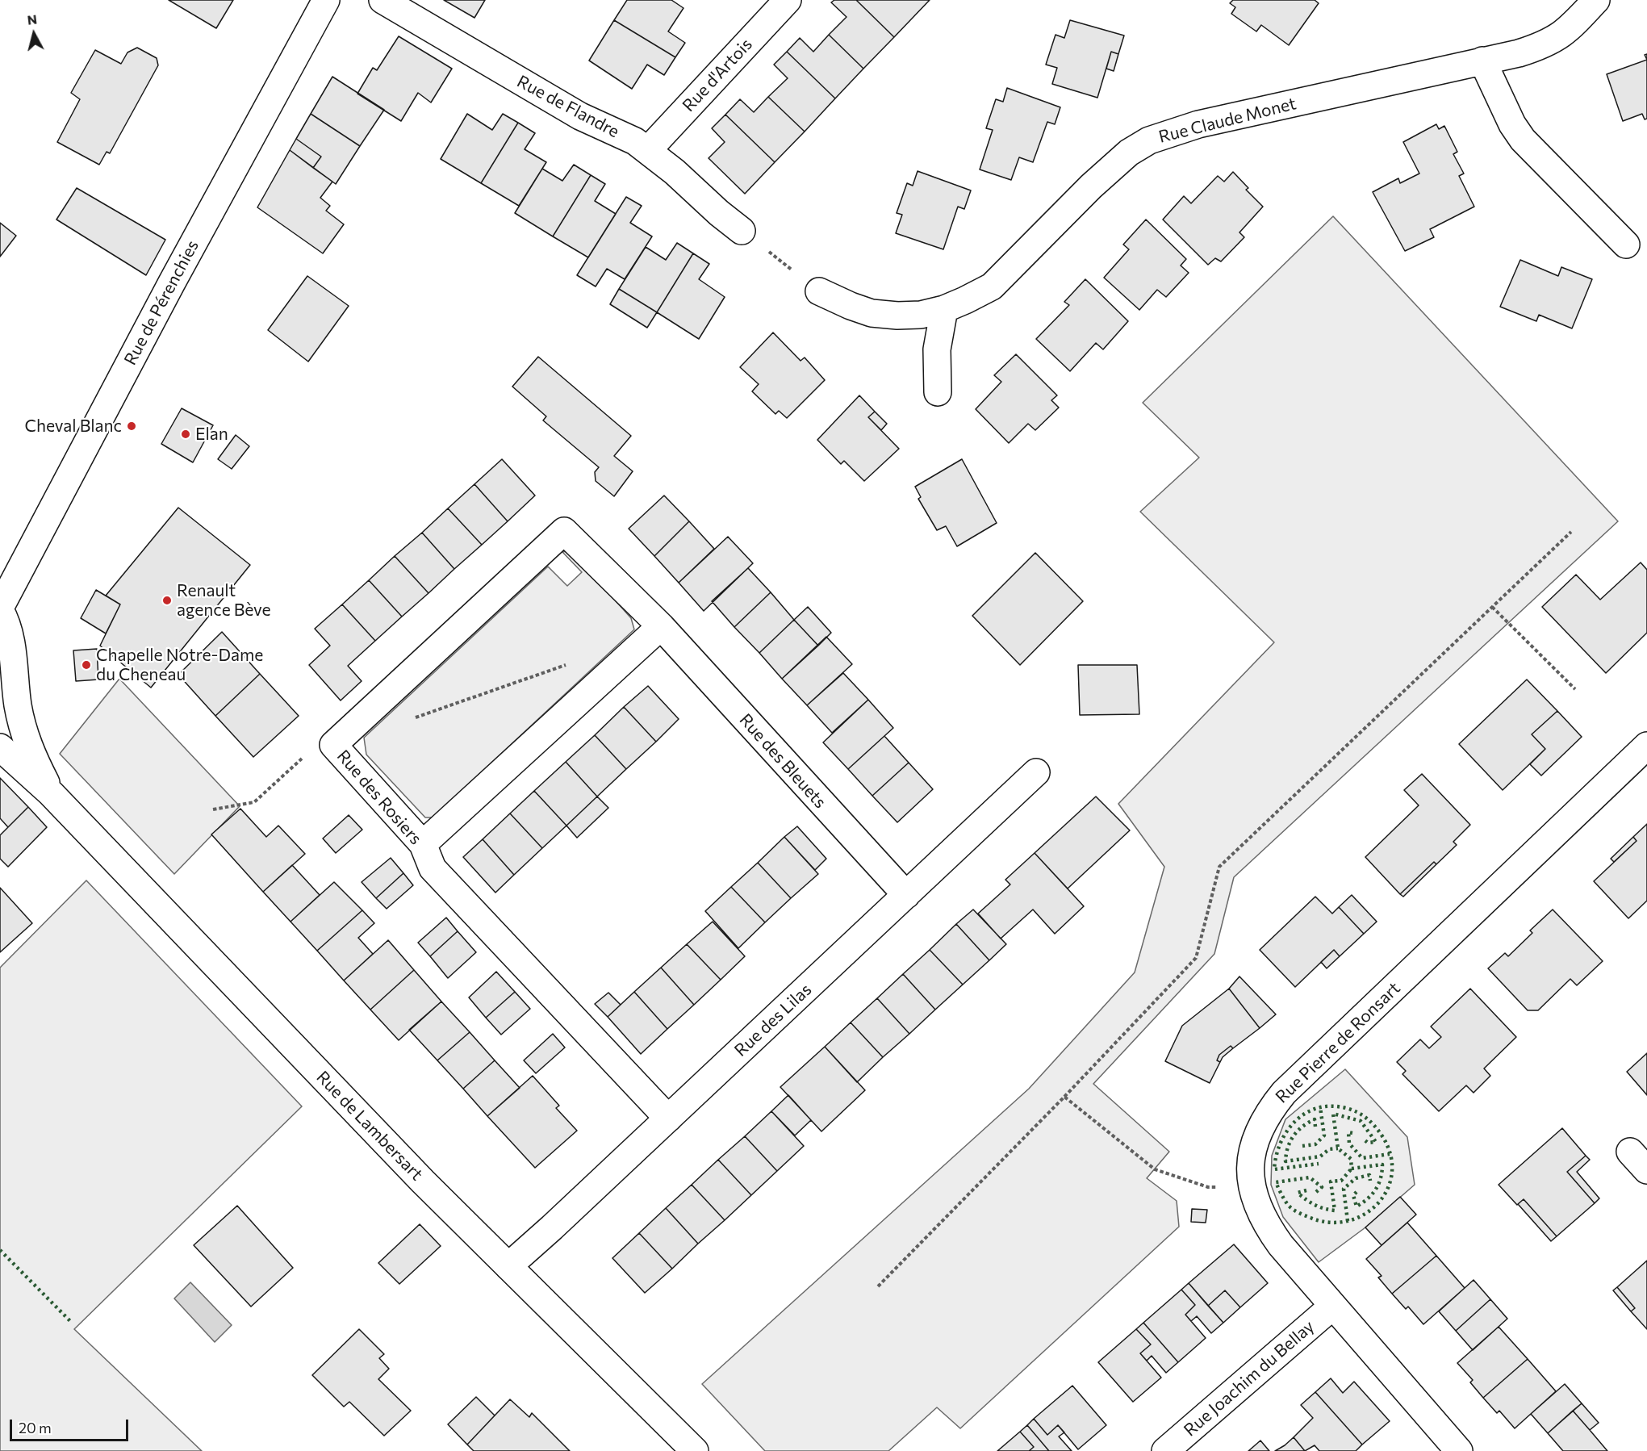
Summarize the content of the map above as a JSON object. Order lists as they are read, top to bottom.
{
  "streets": {
    "street": [
      "Rue d'Artois",
      "Rue de Flandre",
      "Rue Claude Monet",
      "Rue de Pérenchies",
      "Rue des Bleuets",
      "Rue des Rosiers",
      "Rue des Lilas",
      "Rue Pierre de Ronsart",
      "Rue de Lambersart",
      "Rue Joachim du Bellay"
    ]
  },
  "crossings": [
    ["Rue d'Artois", "Rue de Flandre"],
    ["Rue de Pérenchies", "Rue de Lambersart"],
    ["Rue des Bleuets", "Rue des Rosiers"],
    ["Rue des Bleuets", "Rue des Lilas"],
    ["Rue des Rosiers", "Rue des Lilas"],
    ["Rue des Lilas", "Rue de Lambersart"],
    ["Rue Pierre de Ronsart", "Rue Joachim du Bellay"]
  ],
  "places": [
    "Cheval Blanc",
    "Elan",
    "Renault agence Bève",
    "Chapelle Notre-Dame du Cheneau"
  ],
  "scale_bar": "20 m",
  "north": "top"
}
